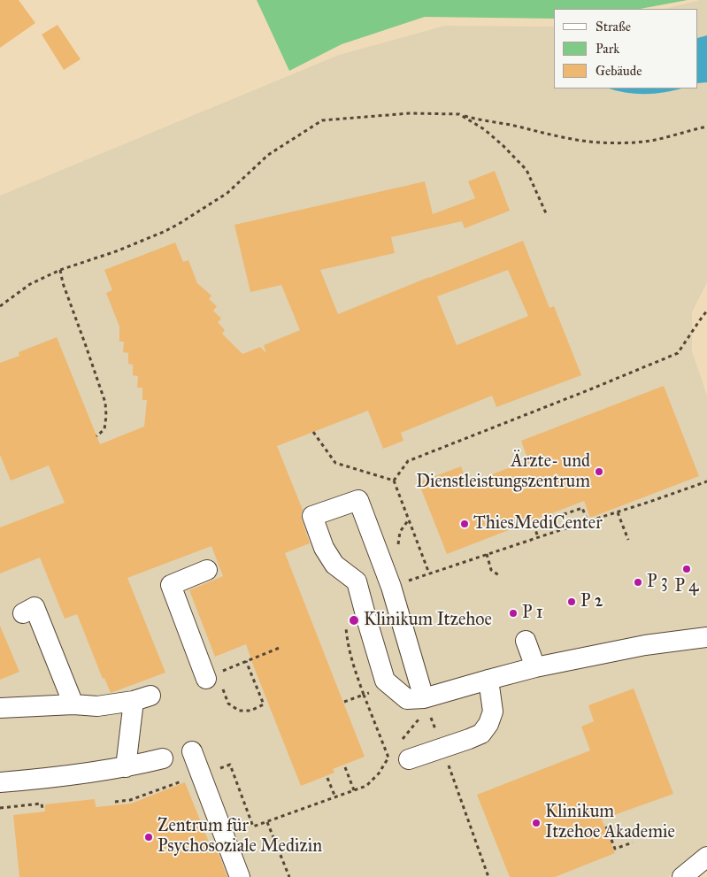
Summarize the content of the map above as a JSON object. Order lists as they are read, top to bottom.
{
  "places": [
    "Ärzte- und Dienstleistungszentrum",
    "ThiesMediCenter",
    "P 4",
    "P 3",
    "P 2",
    "P 1",
    "Klinikum Itzehoe",
    "Klinikum Itzehoe Akademie",
    "Zentrum für Psychosoziale Medizin"
  ],
  "legend": ["Straße", "Park", "Gebäude"]
}
